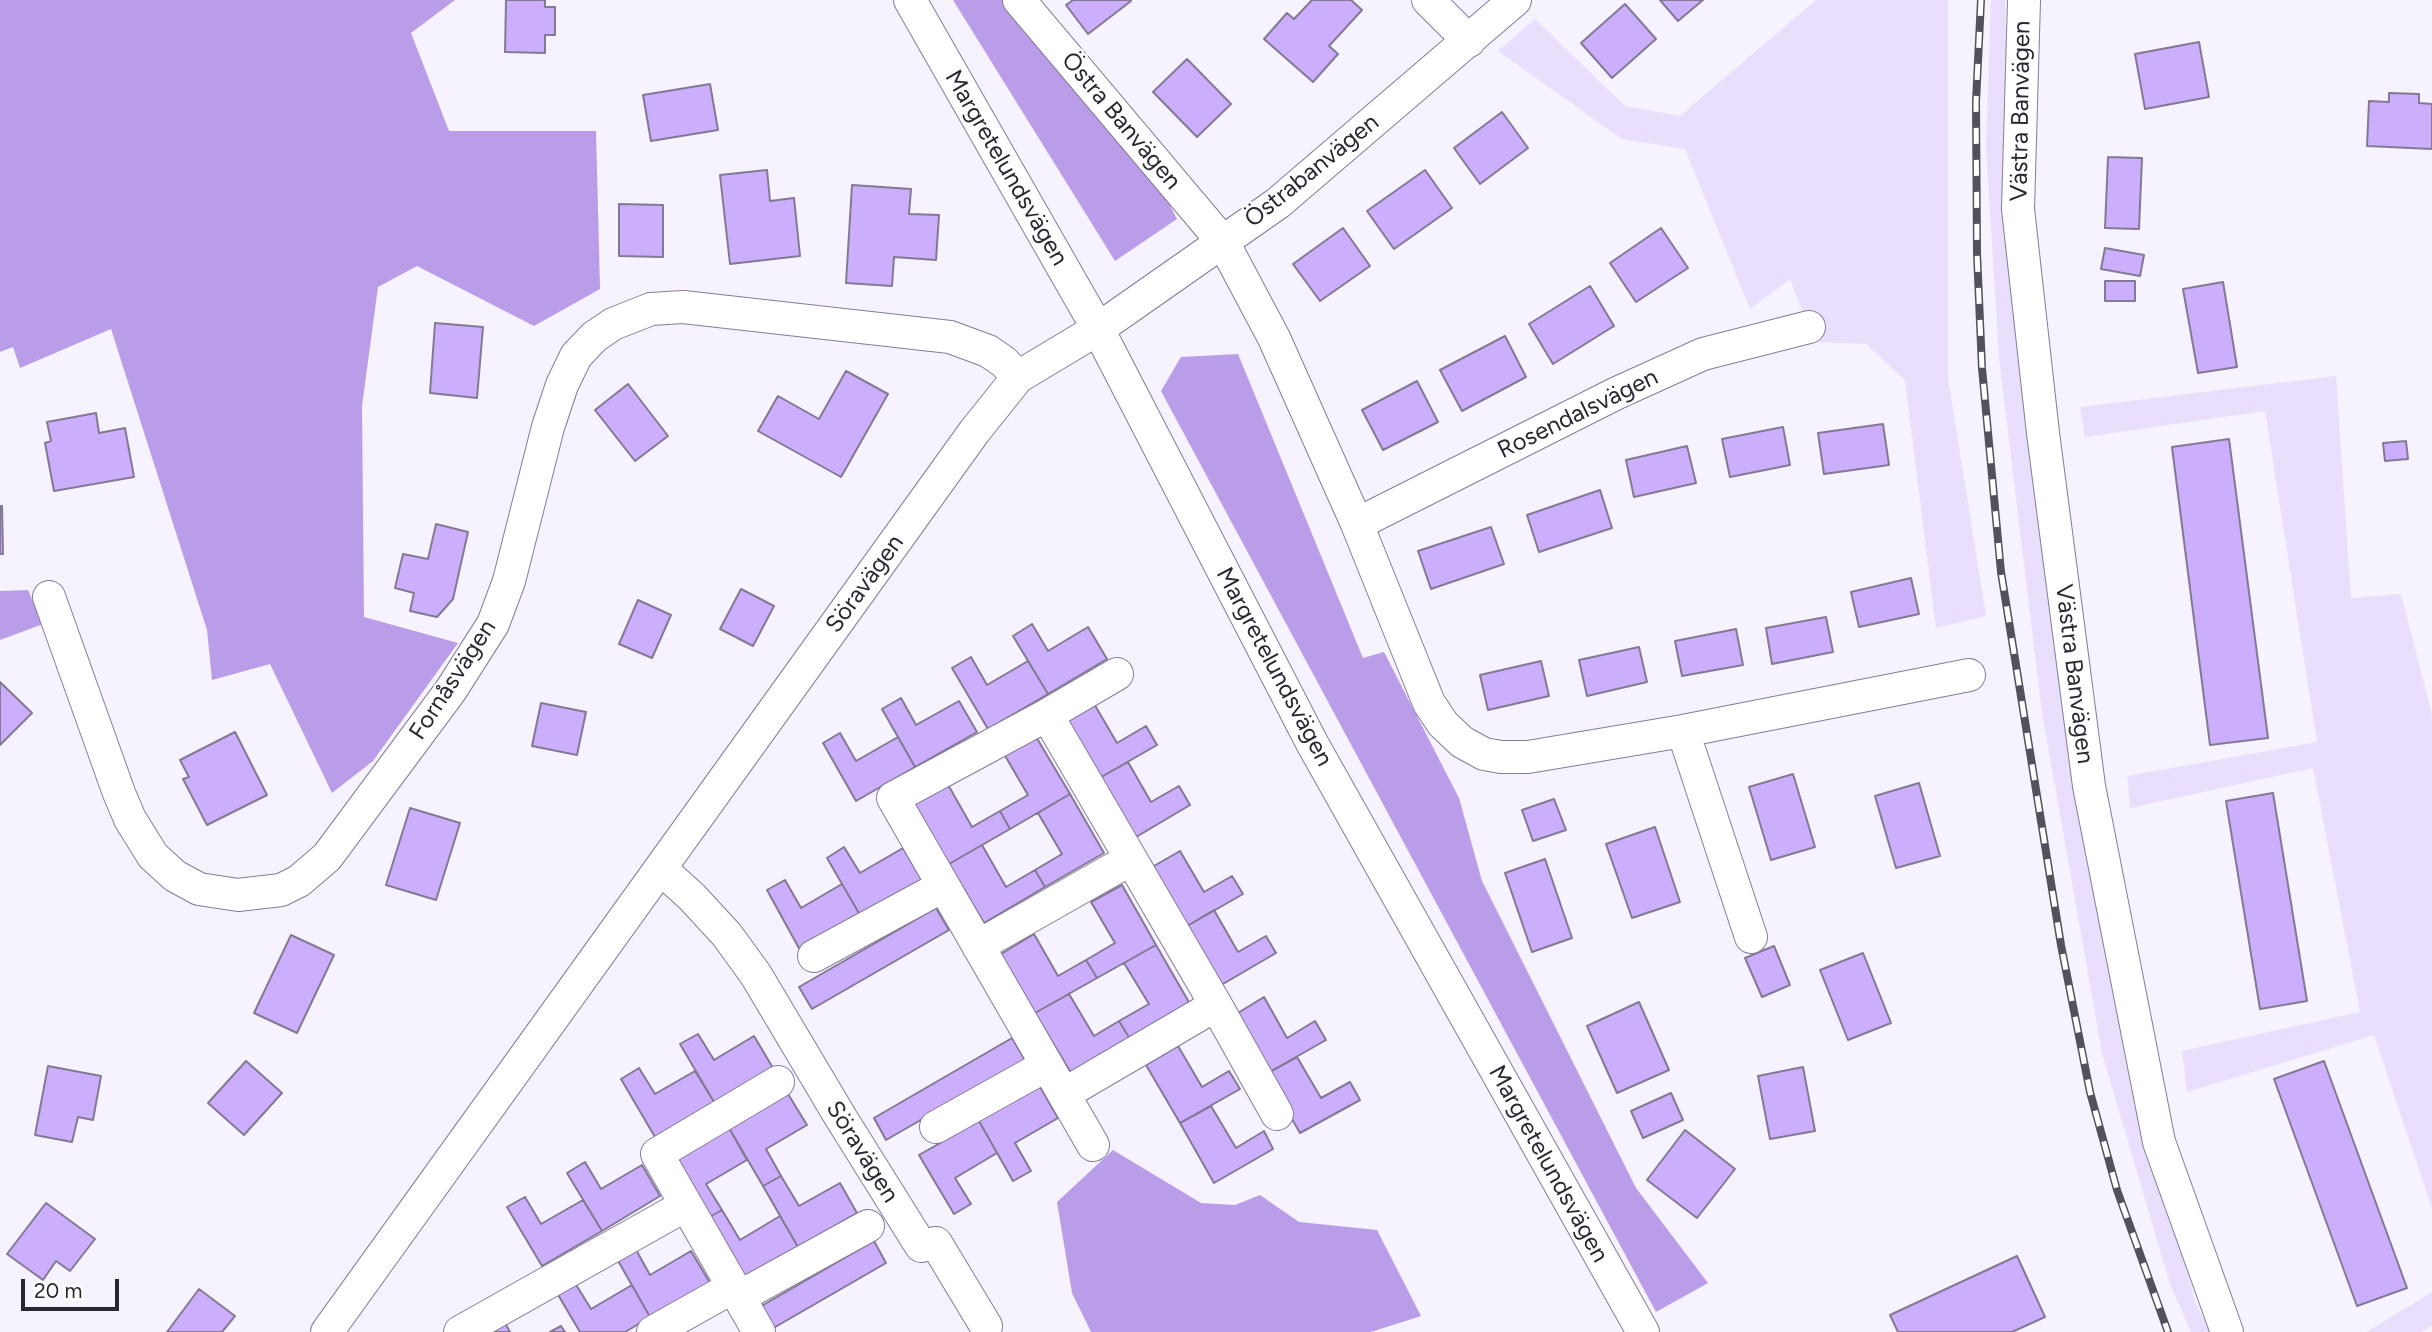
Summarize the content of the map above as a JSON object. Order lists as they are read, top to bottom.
{
  "streets": {
    "street": [
      "Västra Banvägen",
      "Östra Banvägen",
      "Margretelundsvägen",
      "Östrabanvägen",
      "Rosendalsvägen",
      "Söravägen",
      "Fornåsvägen"
    ]
  },
  "crossings": [
    ["Östra Banvägen", "Östrabanvägen"],
    ["Margretelundsvägen", "Östrabanvägen"],
    ["Margretelundsvägen", "Söravägen"],
    ["Östrabanvägen", "Söravägen"],
    ["Söravägen", "Fornåsvägen"]
  ],
  "scale_bar": "20 m"
}
